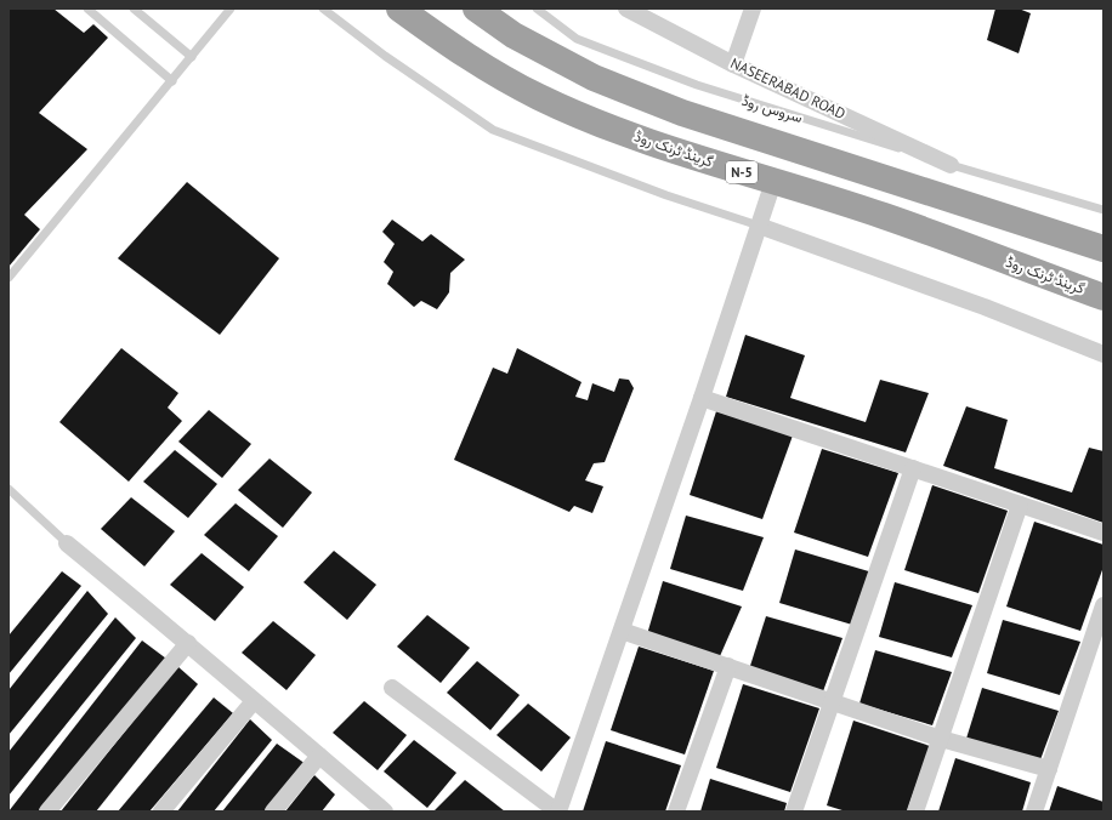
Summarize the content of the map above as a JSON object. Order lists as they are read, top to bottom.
{
  "streets": {
    "highway": ["گرینڈ ٹرنک روڈ", "N-5"],
    "street": ["NASEERABAD ROAD"],
    "lane": ["سروس روڈ"]
  },
  "crossings": [
    ["NASEERABAD ROAD", "سروس روڈ"]
  ]
}
